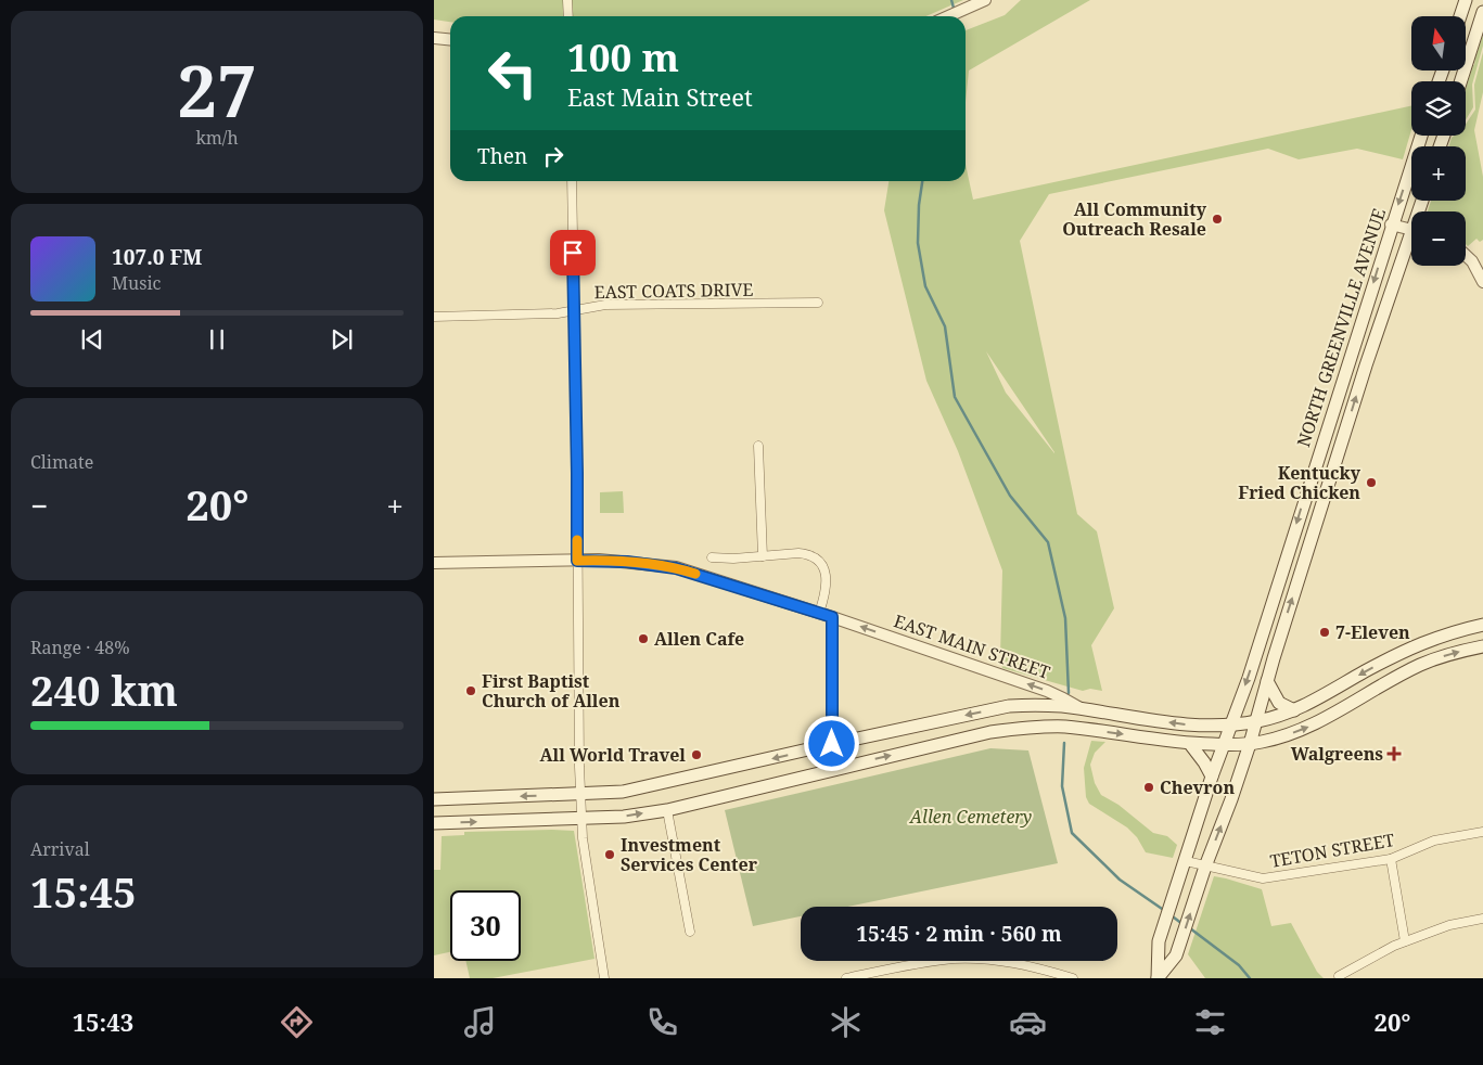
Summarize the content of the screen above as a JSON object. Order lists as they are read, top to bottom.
{
  "streets": {
    "main road": ["NORTH GREENVILLE AVENUE", "EAST MAIN STREET"],
    "street": ["EAST COATS DRIVE", "TETON STREET"]
  },
  "crossings": [
    ["NORTH GREENVILLE AVENUE", "EAST MAIN STREET"],
    ["NORTH GREENVILLE AVENUE", "TETON STREET"]
  ],
  "parks": ["Allen Cemetery"],
  "places": {
    "other": [
      "All Community Outreach Resale",
      "Kentucky Fried Chicken",
      "7-Eleven",
      "Allen Cafe",
      "First Baptist Church of Allen",
      "All World Travel",
      "Chevron",
      "Investment Services Center"
    ],
    "health": ["Walgreens"]
  },
  "north": "top",
  "page": {
    "tile": [
      ["27", "km/h"],
      "Climate",
      ["Range · 48%", "240 km"],
      ["Arrival", "15:45"]
    ],
    "map_buttons": ["+", "−"],
    "turn": ["100 m", "East Main Street"],
    "then": "Then",
    "song": ["107.0 FM", "Music"],
    "heat": ["−", "20°", "+"],
    "limit": "30",
    "trip": "15:45 · 2 min · 560 m",
    "tabs": ["15:43", "20°"]
  }
}
